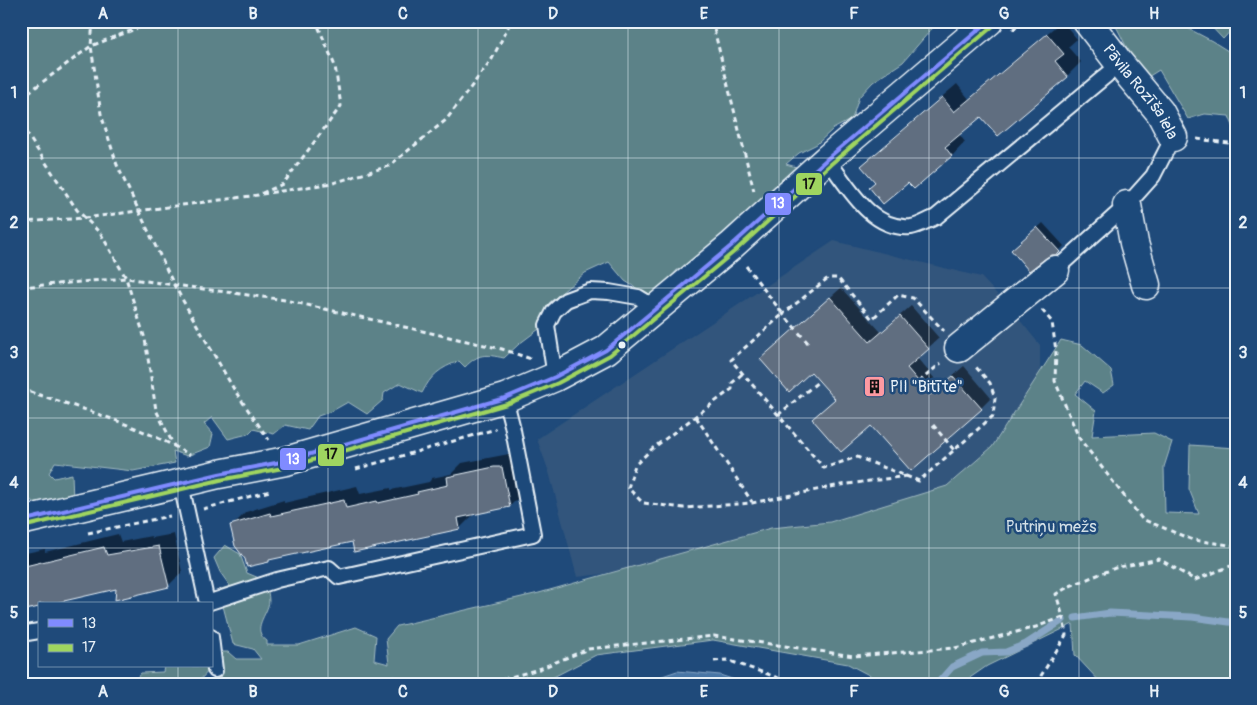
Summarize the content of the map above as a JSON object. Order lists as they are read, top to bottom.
{
  "streets": {
    "street": ["Pāvila Rozīša iela"]
  },
  "parks": ["Putriņu mežs"],
  "places": {
    "building": ["PII \"Bitīte\""]
  },
  "lines": ["transit line 13", "transit line 17"],
  "legend": ["13", "17"],
  "grid": {
    "columns": [
      "A",
      "B",
      "C",
      "D",
      "E",
      "F",
      "G",
      "H"
    ],
    "rows": [
      "1",
      "2",
      "3",
      "4",
      "5"
    ]
  }
}
